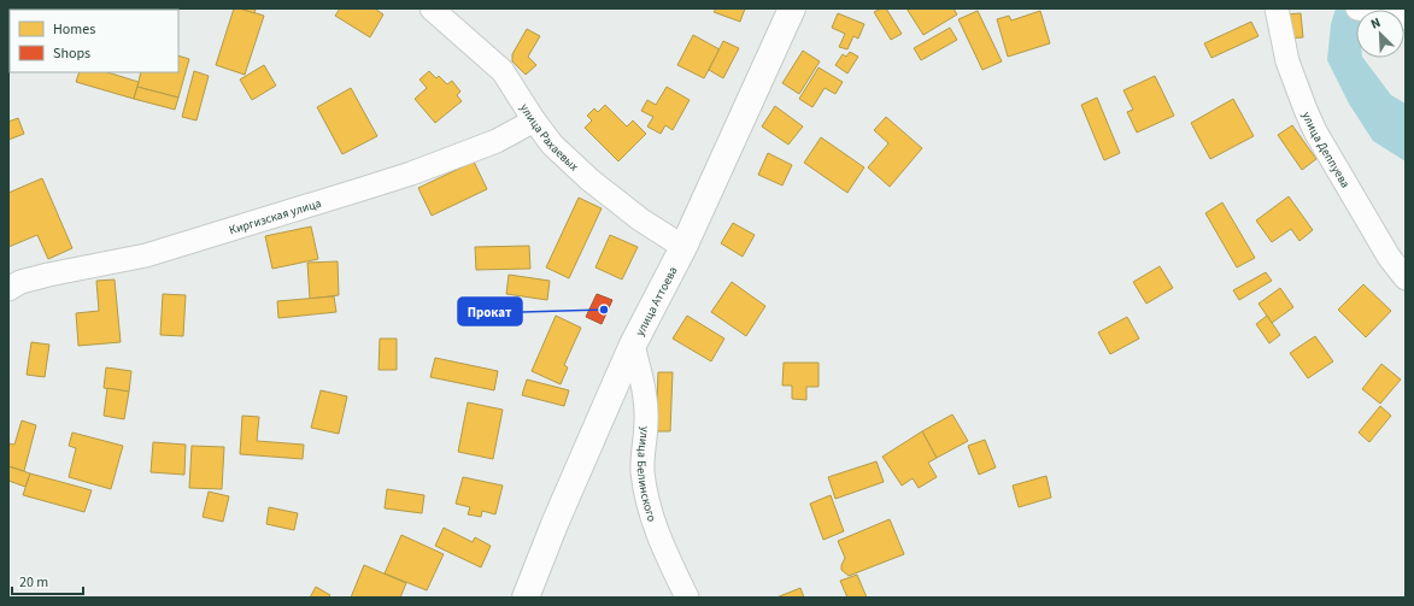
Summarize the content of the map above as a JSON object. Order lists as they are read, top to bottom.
{
  "streets": {
    "street": [
      "улица Рахаевых",
      "улица Деппуева",
      "Киргизская улица",
      "улица Аттоева",
      "улица Белинского"
    ]
  },
  "crossings": [
    ["улица Рахаевых", "Киргизская улица"],
    ["улица Рахаевых", "улица Аттоева"],
    ["улица Аттоева", "улица Белинского"]
  ],
  "places": ["Прокат"],
  "legend": ["Homes", "Shops"],
  "scale_bar": "20 m",
  "north": "top left"
}
